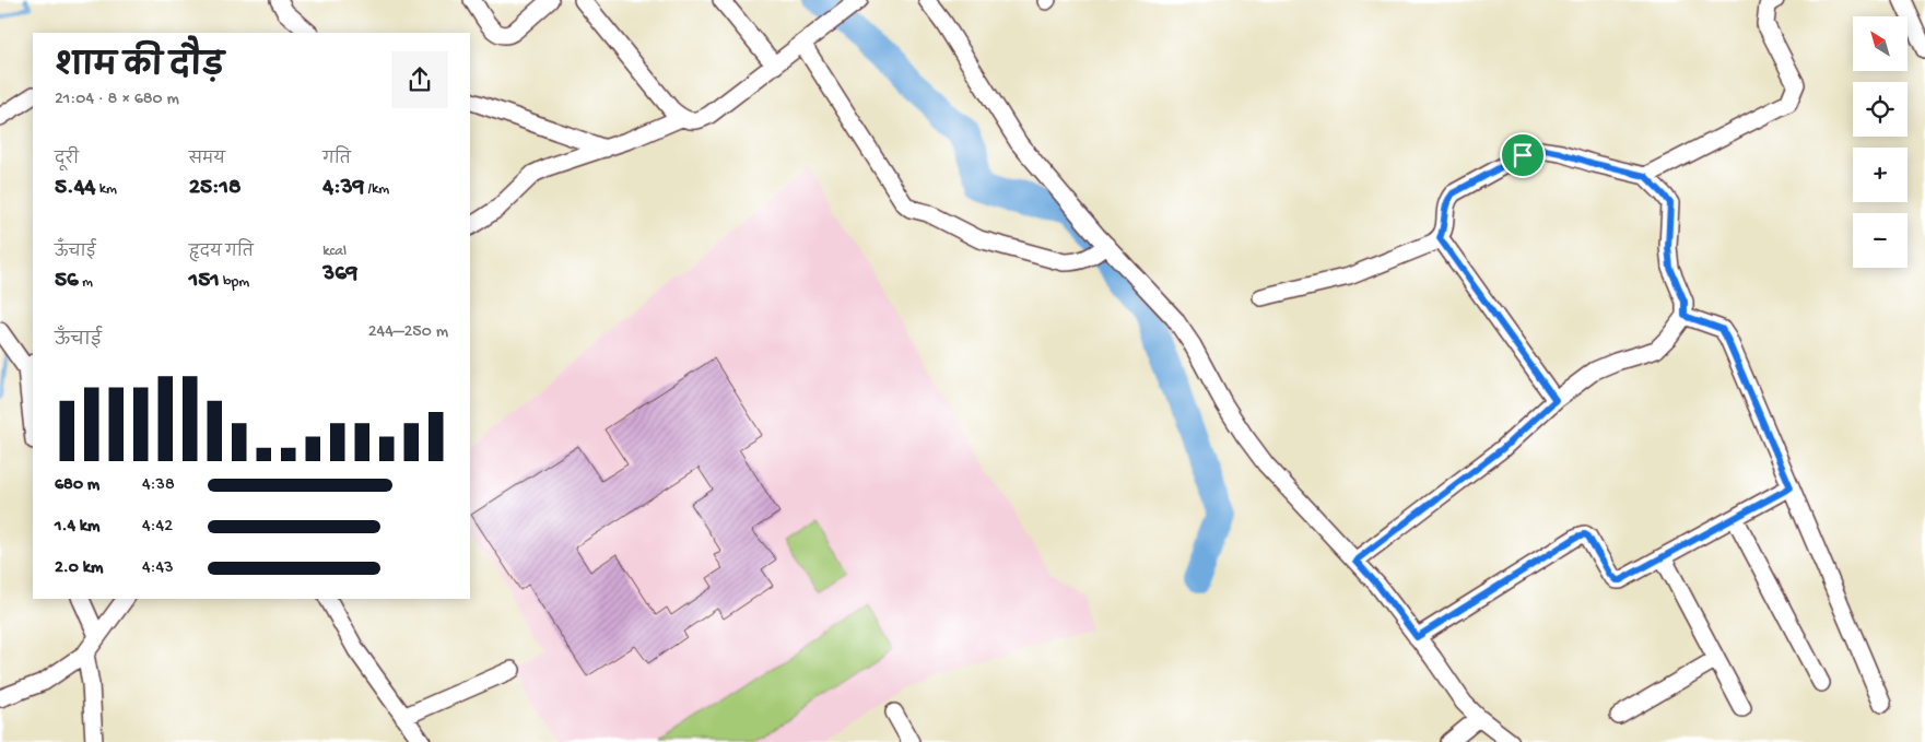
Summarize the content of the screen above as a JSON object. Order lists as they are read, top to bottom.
{
  "north": "top left",
  "page": {
    "map_buttons": ["+", "−"],
    "heading": ["शाम की दौड़", "21:04 · 8 × 680 m"],
    "stats": [
      ["दूरी", "5.44 km"],
      ["समय", "25:18"],
      ["गति", "4:39 /km"],
      ["ऊँचाई", "56 m"],
      ["हृदय गति", "151 bpm"],
      ["kcal", "369"]
    ],
    "chart": ["ऊँचाई", "244–250 m"],
    "list": [
      {
        "name": "680 m",
        "note": "4:38"
      },
      {
        "name": "1.4 km",
        "note": "4:42"
      },
      {
        "name": "2.0 km",
        "note": "4:43"
      }
    ]
  }
}
